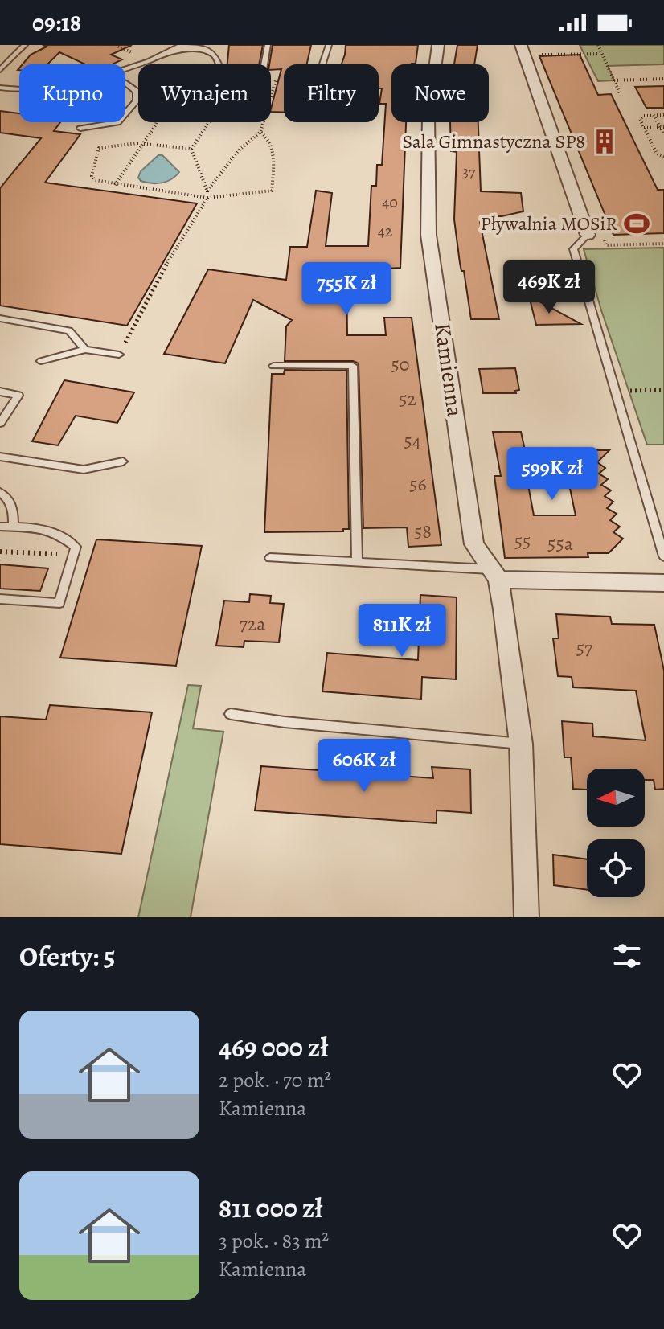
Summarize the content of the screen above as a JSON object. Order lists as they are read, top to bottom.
{
  "streets": {
    "street": ["Kamienna"]
  },
  "places": {
    "building": ["Sala Gimnastyczna SP8"],
    "sports": ["Pływalnia MOSiR"]
  },
  "house_numbers": [
    "37",
    "40",
    "42",
    "50",
    "52",
    "54",
    "56",
    "58",
    "55",
    "55a",
    "72a",
    "57"
  ],
  "north": "left",
  "page": {
    "status": "09:18",
    "chip": [
      "Kupno",
      "Wynajem",
      "Filtry",
      "Nowe"
    ],
    "price": [
      "469K zł",
      "755K zł",
      "599K zł",
      "811K zł",
      "606K zł"
    ],
    "heading": "Oferty: 5",
    "list": [
      {
        "name": "469 000 zł",
        "note": "2 pok. · 70 m² · Kamienna"
      },
      {
        "name": "811 000 zł",
        "note": "3 pok. · 83 m² · Kamienna"
      }
    ]
  }
}
